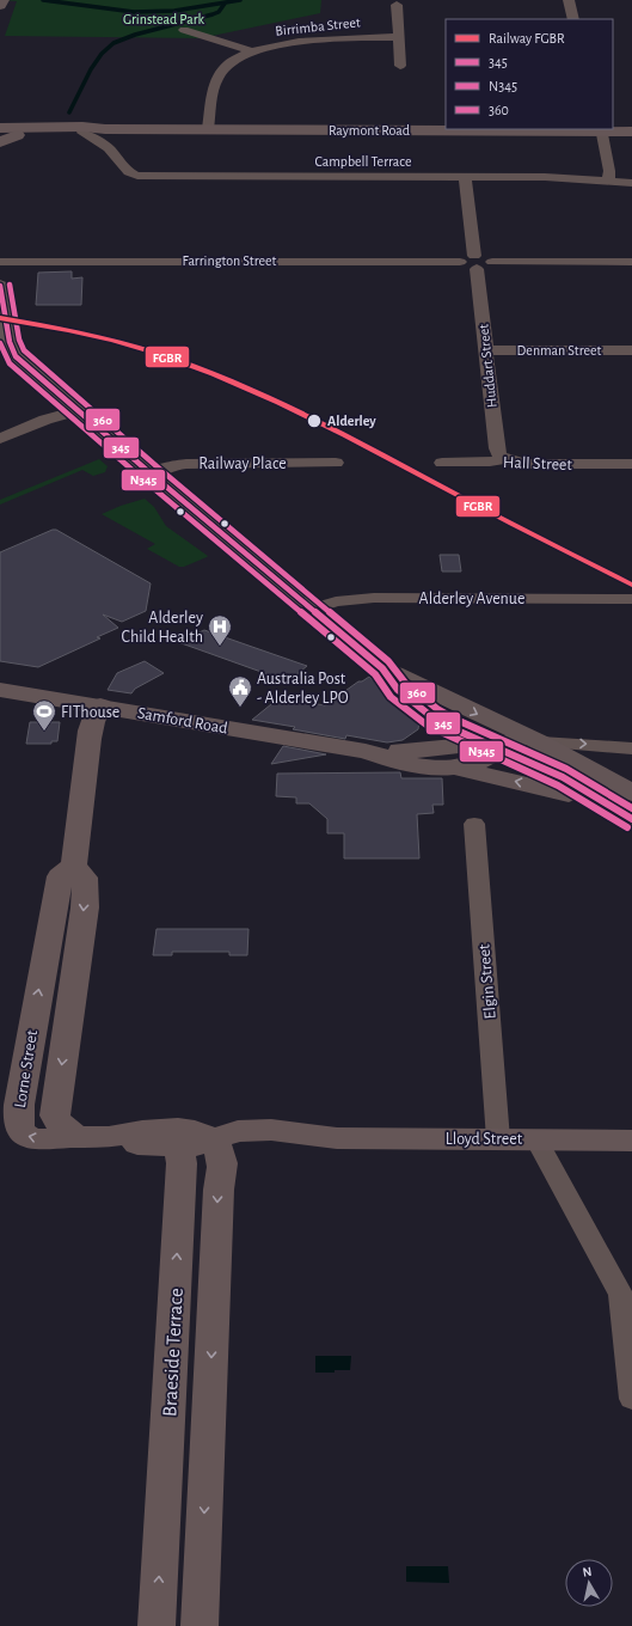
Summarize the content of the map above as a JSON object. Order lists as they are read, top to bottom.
{
  "streets": {
    "main road": ["Samford Road"],
    "street": [
      "Birrimba Street",
      "Raymont Road",
      "Campbell Terrace",
      "Farrington Street",
      "Denman Street",
      "Huddart Street",
      "Railway Place",
      "Hall Street",
      "Alderley Avenue",
      "Elgin Street",
      "Lorne Street",
      "Lloyd Street",
      "Braeside Terrace"
    ]
  },
  "crossings": [
    ["Birrimba Street", "Raymont Road"],
    ["Raymont Road", "Campbell Terrace"],
    ["Campbell Terrace", "Huddart Street"],
    ["Farrington Street", "Huddart Street"],
    ["Denman Street", "Huddart Street"],
    ["Huddart Street", "Hall Street"],
    ["Elgin Street", "Lloyd Street"],
    ["Lloyd Street", "Braeside Terrace"]
  ],
  "parks": ["Grinstead Park"],
  "places": {
    "other": ["Alderley"],
    "hospital": ["Alderley Child Health"],
    "public building": ["Australia Post - Alderley LPO"],
    "sports": ["FIThouse"]
  },
  "lines": [
    "transit line 360",
    "transit line 345",
    "rail line FGBR",
    "transit line N345"
  ],
  "legend": [
    "Railway FGBR",
    "345",
    "N345",
    "360"
  ],
  "north": "top"
}
